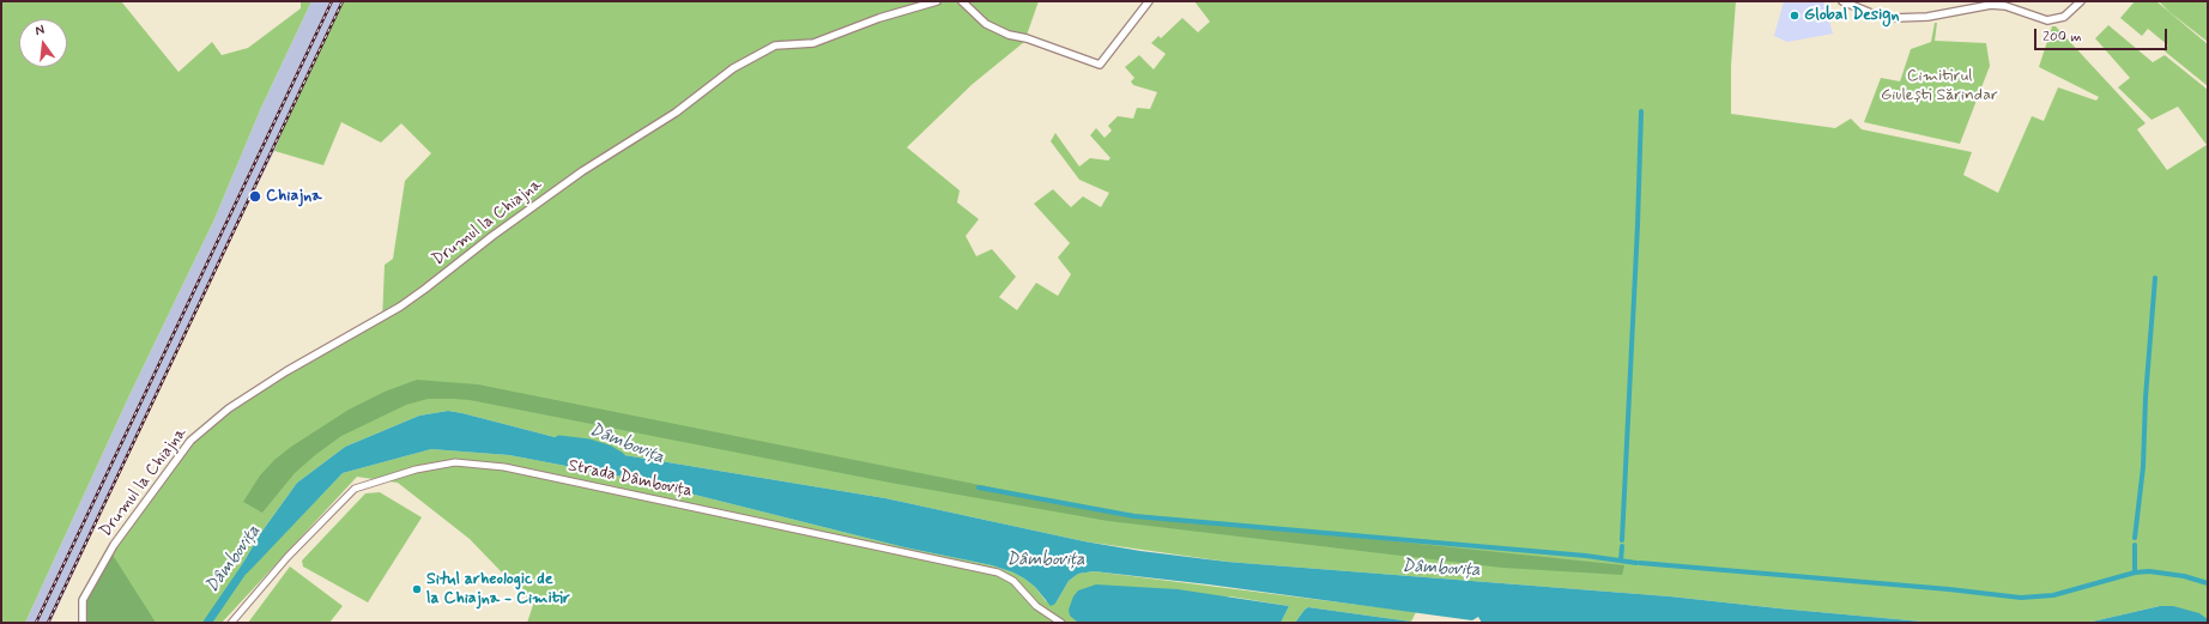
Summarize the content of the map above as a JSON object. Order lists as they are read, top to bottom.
{
  "streets": {
    "main road": ["Drumul la Chiajna"],
    "street": ["Strada Dâmbovița"]
  },
  "water": ["Dâmbovița"],
  "parks": ["Cimitirul Giulești Sărindar"],
  "places": ["Global Design", "Chiajna", "Situl arheologic de la Chiajna - Cimitir"],
  "scale_bar": "200 m",
  "north": "top"
}
